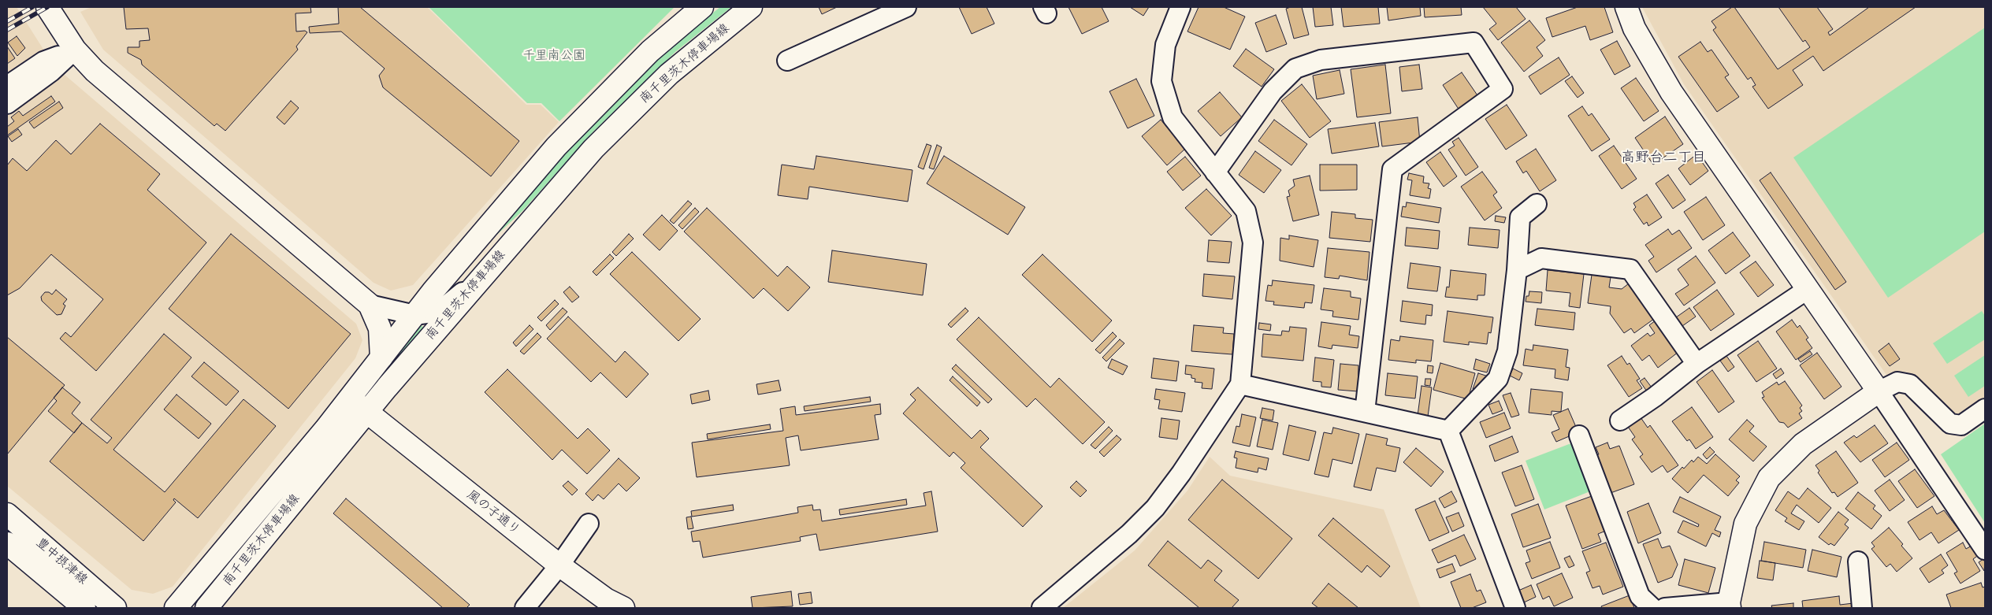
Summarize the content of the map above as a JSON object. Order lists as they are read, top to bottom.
{
  "streets": {
    "main road": ["南千里茨木停車場線", "風の子通り", "豊中摂津線"]
  },
  "crossings": [
    ["南千里茨木停車場線", "風の子通り"]
  ],
  "districts": ["高野台二丁目"],
  "parks": ["千里南公園"]
}
